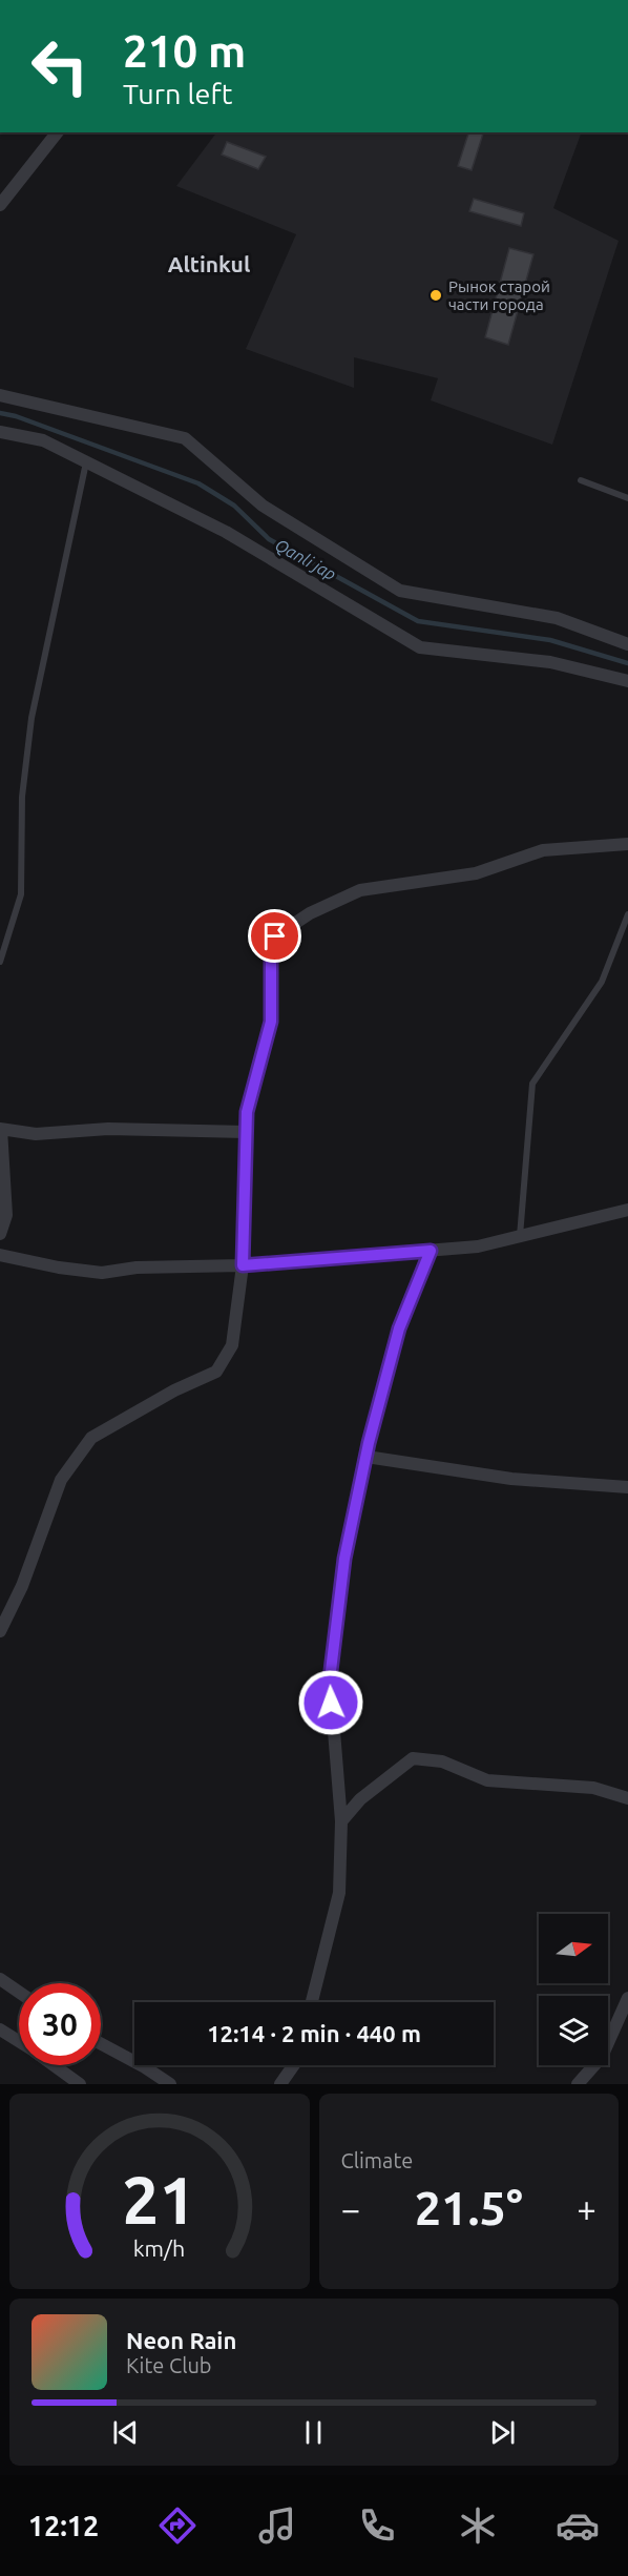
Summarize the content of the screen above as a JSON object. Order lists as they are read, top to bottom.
{
  "districts": ["Altinkul"],
  "water": ["Qanli jap"],
  "places": ["Рынок старой части города"],
  "north": "right",
  "page": {
    "turn": ["210 m", "Turn left"],
    "limit": "30",
    "trip": "12:14 · 2 min · 440 m",
    "tile": "Climate",
    "heat": ["−", "21.5°", "+"],
    "song": ["Neon Rain", "Kite Club"],
    "tabs": "12:12",
    "gauge": ["21", "km/h"]
  }
}
